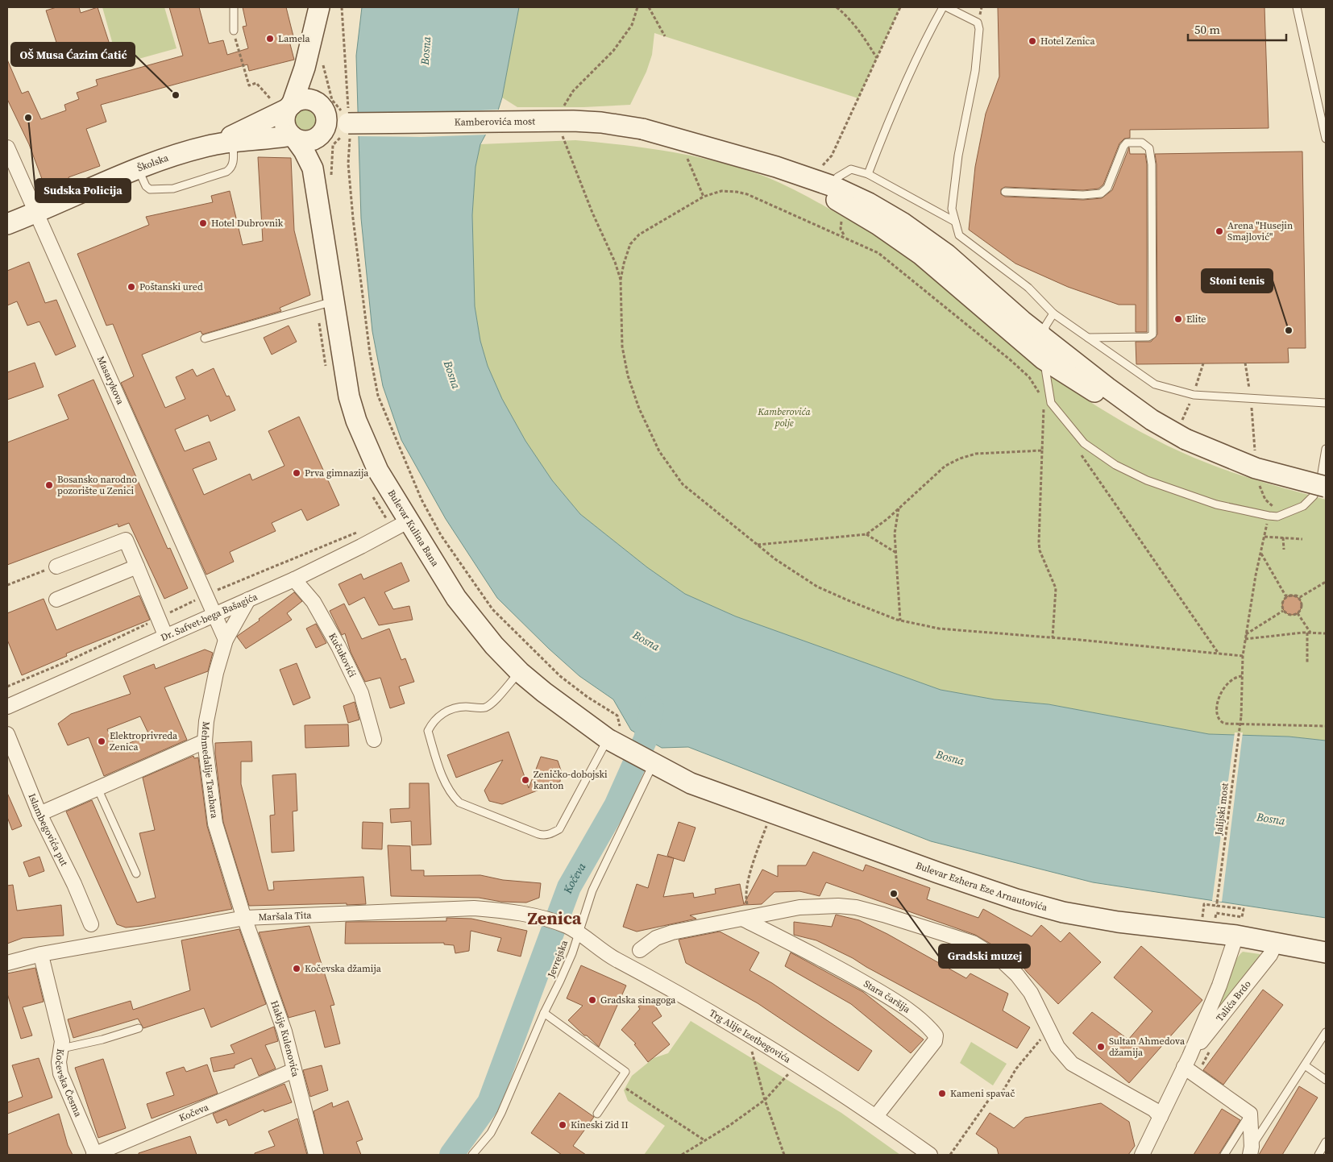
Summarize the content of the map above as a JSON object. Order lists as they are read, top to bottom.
{
  "streets": {
    "street": [
      "Kamberovića most",
      "Školska",
      "Masarykova",
      "Bulevar Kulina Bana",
      "Dr. Safvet-bega Bašagića",
      "Kučukovići",
      "Mehmedalije Tarabara",
      "Islambegovića put",
      "Bulevar Ezhera Eze Arnautovića",
      "Maršala Tita",
      "Stara čaršija",
      "Talića Brdo",
      "Trg Alije Izetbegovića",
      "Hakije Kulenovića",
      "Kočevska Česma",
      "Kočeva"
    ],
    "lane": ["Jevrejska"],
    "path": ["Jalijski most"]
  },
  "crossings": [
    ["Kamberovića most", "Školska"],
    ["Kamberovića most", "Bulevar Kulina Bana"],
    ["Školska", "Masarykova"],
    ["Školska", "Bulevar Kulina Bana"],
    ["Masarykova", "Dr. Safvet-bega Bašagića"],
    ["Bulevar Kulina Bana", "Dr. Safvet-bega Bašagića"],
    ["Bulevar Kulina Bana", "Bulevar Ezhera Eze Arnautovića"],
    ["Bulevar Kulina Bana", "Jevrejska"],
    ["Dr. Safvet-bega Bašagića", "Kučukovići"],
    ["Dr. Safvet-bega Bašagića", "Mehmedalije Tarabara"],
    ["Mehmedalije Tarabara", "Maršala Tita"],
    ["Mehmedalije Tarabara", "Hakije Kulenovića"],
    ["Bulevar Ezhera Eze Arnautovića", "Jevrejska"],
    ["Bulevar Ezhera Eze Arnautovića", "Talića Brdo"],
    ["Maršala Tita", "Trg Alije Izetbegovića"],
    ["Maršala Tita", "Hakije Kulenovića"],
    ["Jevrejska", "Trg Alije Izetbegovića"],
    ["Stara čaršija", "Trg Alije Izetbegovića"],
    ["Hakije Kulenovića", "Kočeva"],
    ["Kočevska Česma", "Kočeva"]
  ],
  "districts": ["Zenica"],
  "water": ["Bosna", "Kočeva"],
  "parks": ["Kamberovića polje"],
  "places": [
    "Lamela",
    "Hotel Zenica",
    "OŠ Musa Ćazim Ćatić",
    "Sudska Policija",
    "Hotel Dubrovnik",
    "Arena \"Husejin Smajlović\"",
    "Poštanski ured",
    "Elite",
    "Stoni tenis",
    "Prva gimnazija",
    "Bosansko narodno pozorište u Zenici",
    "Elektroprivreda Zenica",
    "Zeničko-dobojski kanton",
    "Gradski muzej",
    "Kočevska džamija",
    "Gradska sinagoga",
    "Sultan Ahmedova džamija",
    "Kameni spavač",
    "Kineski Zid II"
  ],
  "scale_bar": "50 m"
}
